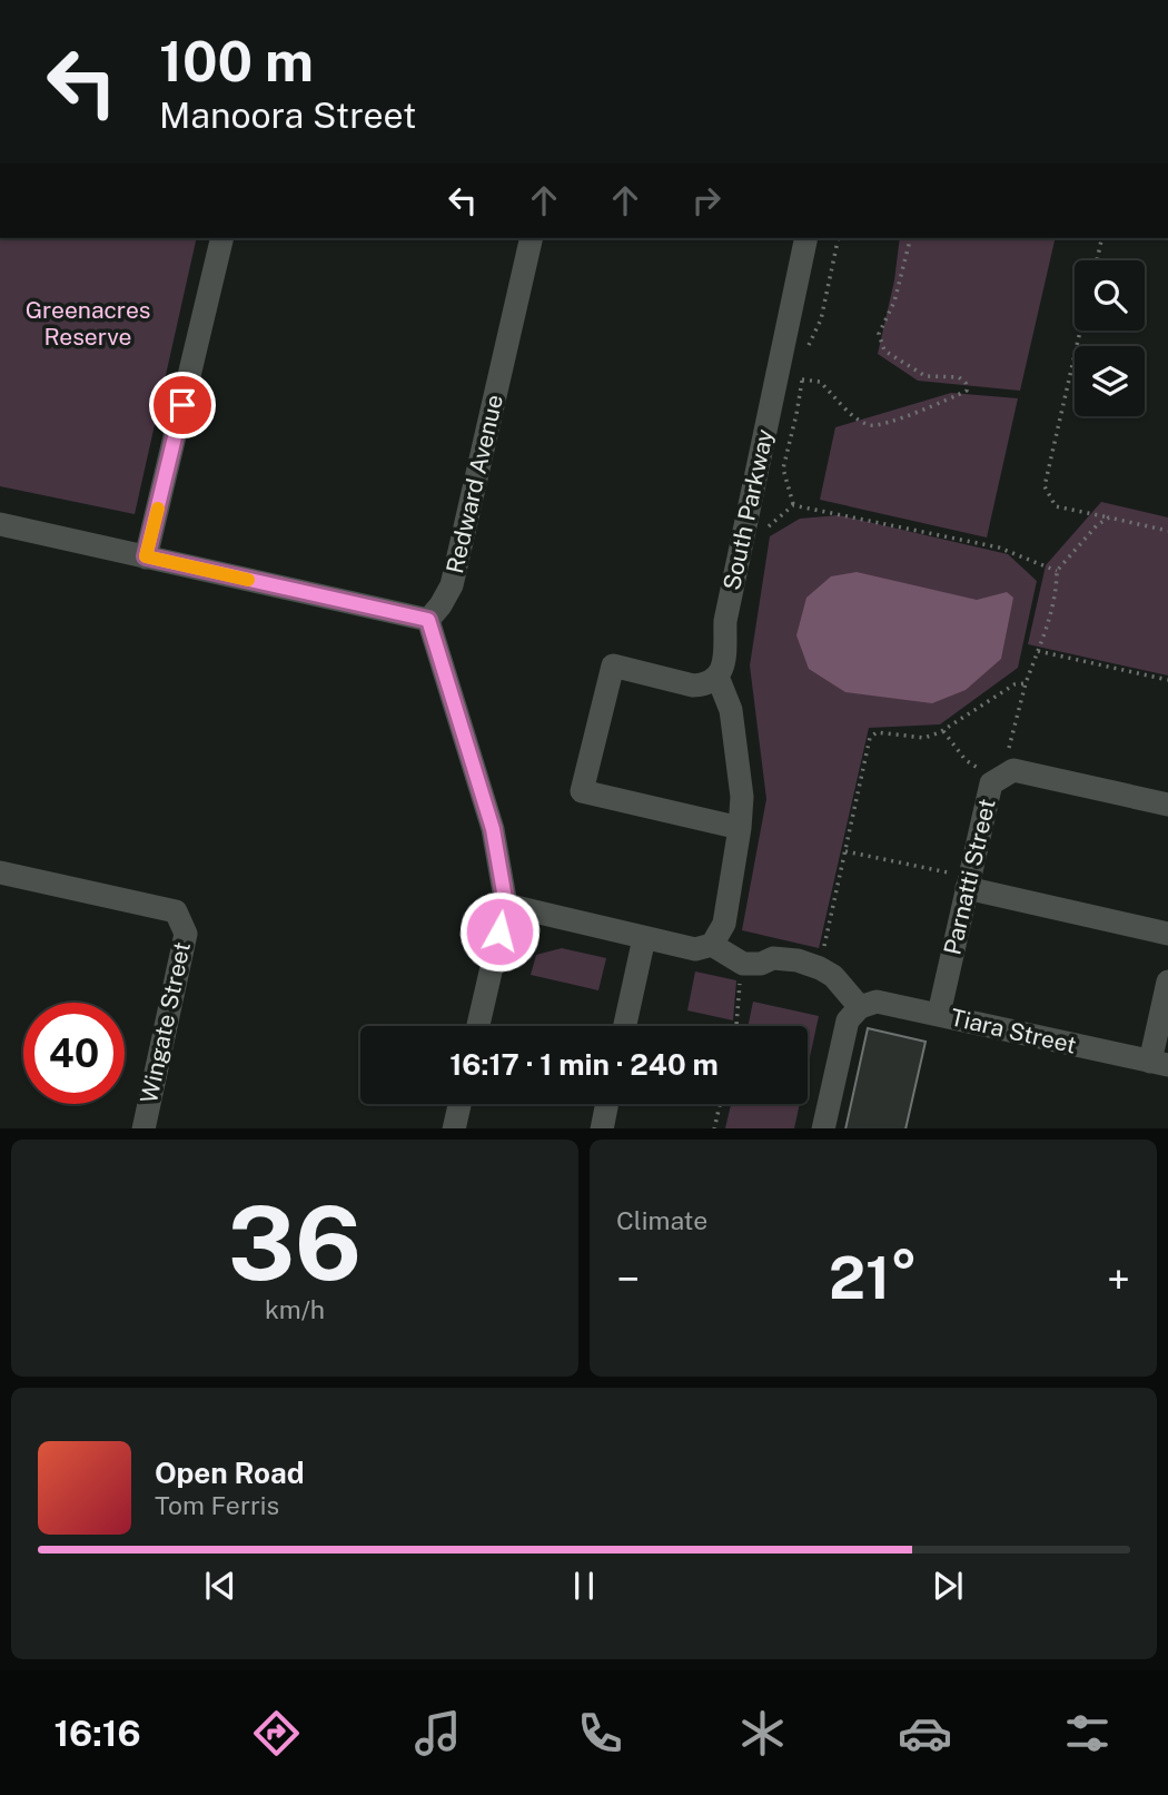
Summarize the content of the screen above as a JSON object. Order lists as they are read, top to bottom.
{
  "streets": {
    "street": [
      "Redward Avenue",
      "South Parkway",
      "Parnatti Street",
      "Wingate Street",
      "Tiara Street"
    ]
  },
  "crossings": [
    ["Parnatti Street", "Tiara Street"]
  ],
  "parks": ["Greenacres Reserve"],
  "page": {
    "turn": ["100 m", "Manoora Street"],
    "limit": "40",
    "trip": "16:17 · 1 min · 240 m",
    "tile": [
      ["36", "km/h"],
      "Climate"
    ],
    "heat": ["−", "21°", "+"],
    "song": ["Open Road", "Tom Ferris"],
    "tabs": "16:16"
  }
}
